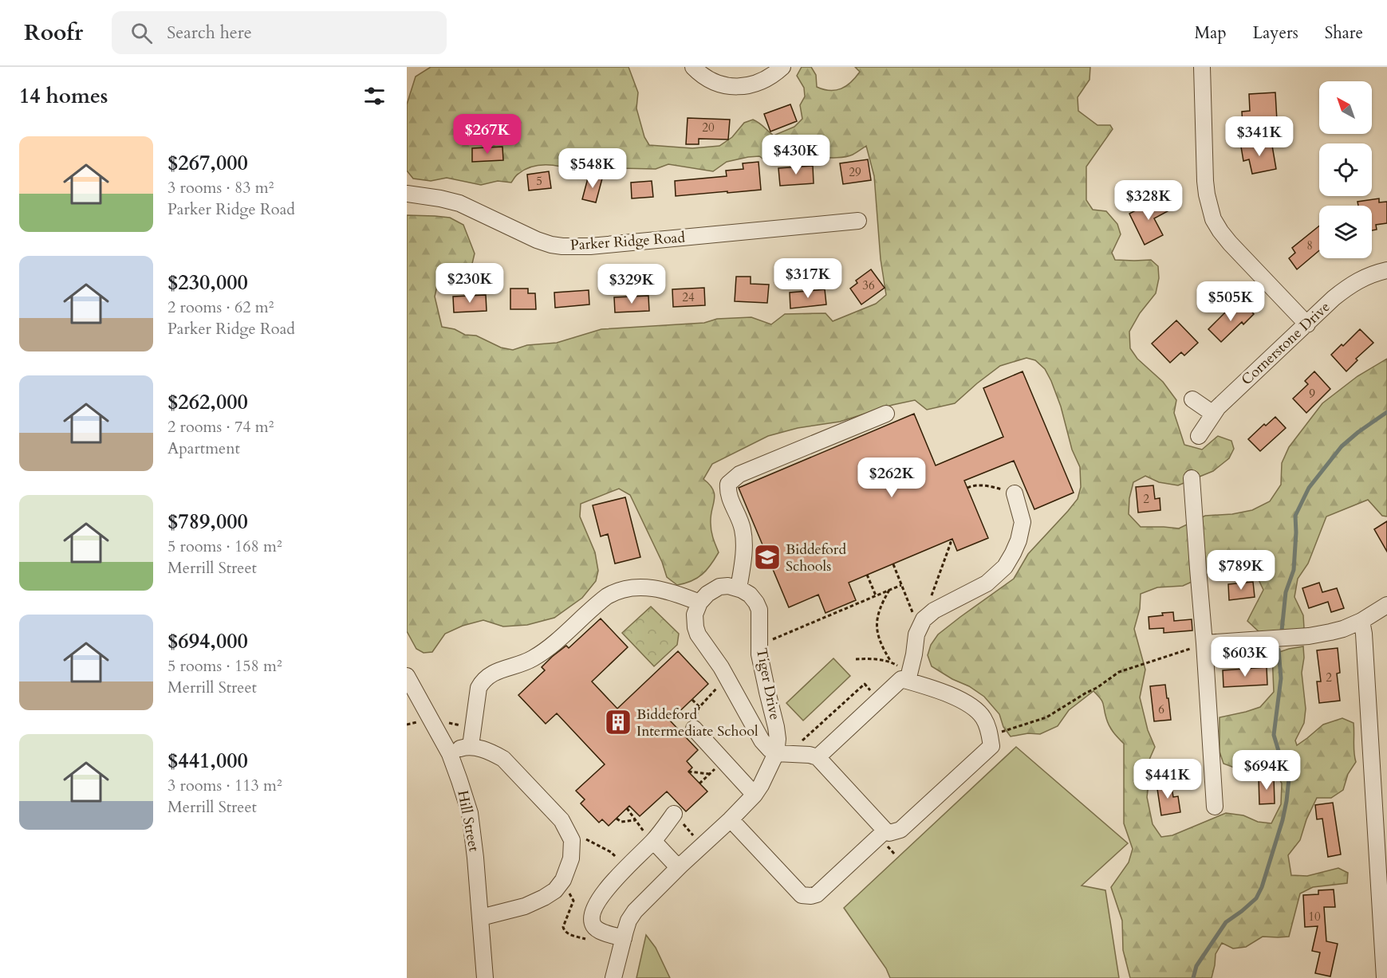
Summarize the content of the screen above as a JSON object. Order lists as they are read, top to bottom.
{
  "streets": {
    "street": [
      "Parker Ridge Road",
      "Cornerstone Drive",
      "Tiger Drive",
      "Hill Street"
    ]
  },
  "places": {
    "school or university": ["Biddeford Schools"],
    "building": ["Biddeford Intermediate School"]
  },
  "house_numbers": [
    "20",
    "29",
    "5",
    "8",
    "36",
    "24",
    "9",
    "2",
    "2",
    "6",
    "10"
  ],
  "north": "top left",
  "page": {
    "header": "Roofr",
    "search": "Search here",
    "nav": ["Map", "Layers", "Share"],
    "heading": "14 homes",
    "price": [
      "$267K",
      "$341K",
      "$430K",
      "$548K",
      "$328K",
      "$317K",
      "$230K",
      "$329K",
      "$505K",
      "$262K",
      "$789K",
      "$603K",
      "$694K",
      "$441K"
    ],
    "list": [
      {
        "name": "$267,000",
        "note": "3 rooms · 83 m² · Parker Ridge Road"
      },
      {
        "name": "$230,000",
        "note": "2 rooms · 62 m² · Parker Ridge Road"
      },
      {
        "name": "$262,000",
        "note": "2 rooms · 74 m² · Apartment"
      },
      {
        "name": "$789,000",
        "note": "5 rooms · 168 m² · Merrill Street"
      },
      {
        "name": "$694,000",
        "note": "5 rooms · 158 m² · Merrill Street"
      },
      {
        "name": "$441,000",
        "note": "3 rooms · 113 m² · Merrill Street"
      }
    ]
  }
}
